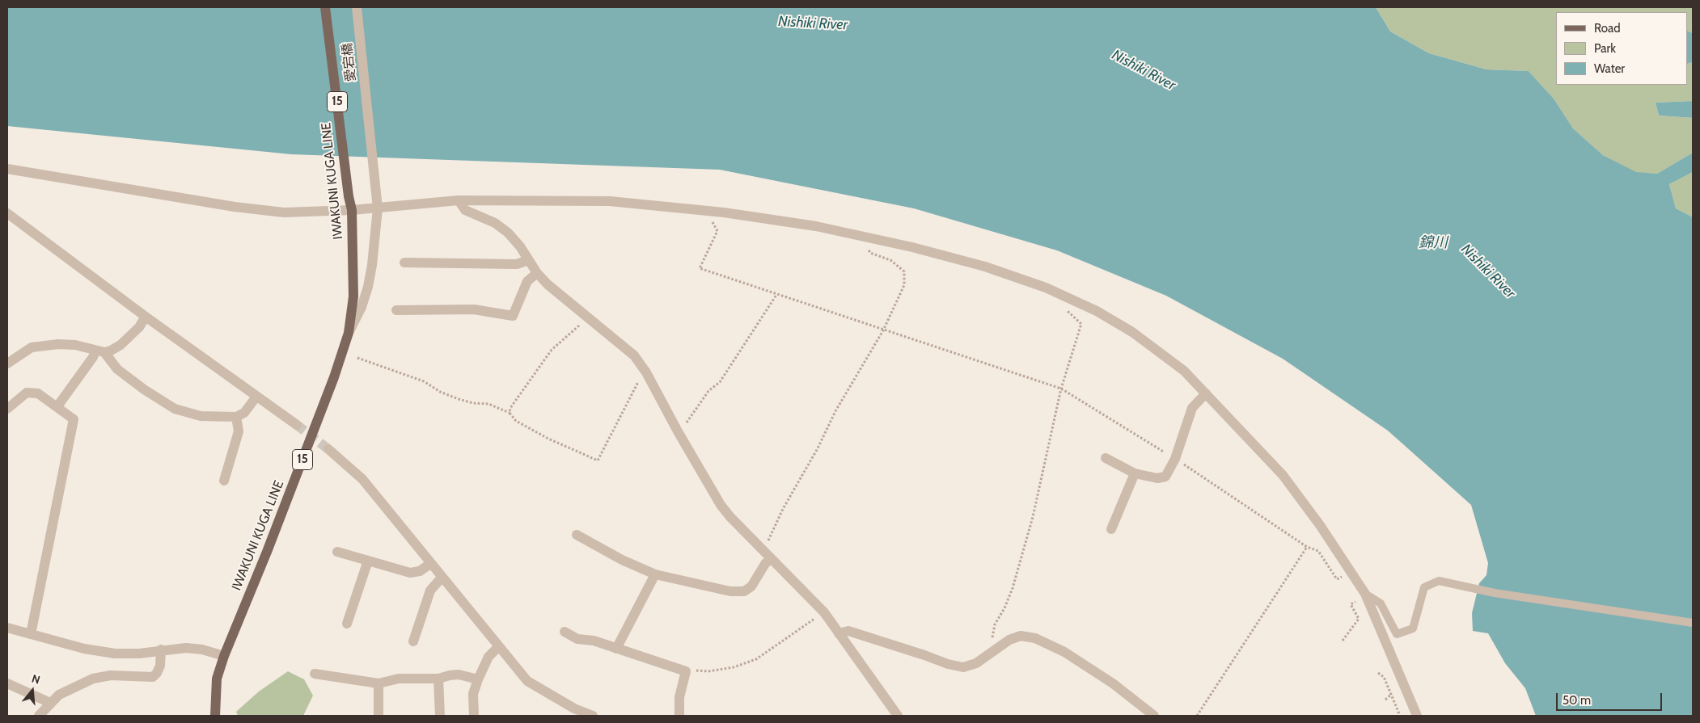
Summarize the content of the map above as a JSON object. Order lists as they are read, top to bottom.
{
  "streets": {
    "main road": ["15", "IWAKUNI KUGA LINE"],
    "street": ["愛宕橋"]
  },
  "crossings": [
    ["愛宕橋", "IWAKUNI KUGA LINE"]
  ],
  "water": ["Nishiki River", "錦川"],
  "legend": ["Road", "Park", "Water"],
  "scale_bar": "50 m",
  "north": "top"
}
